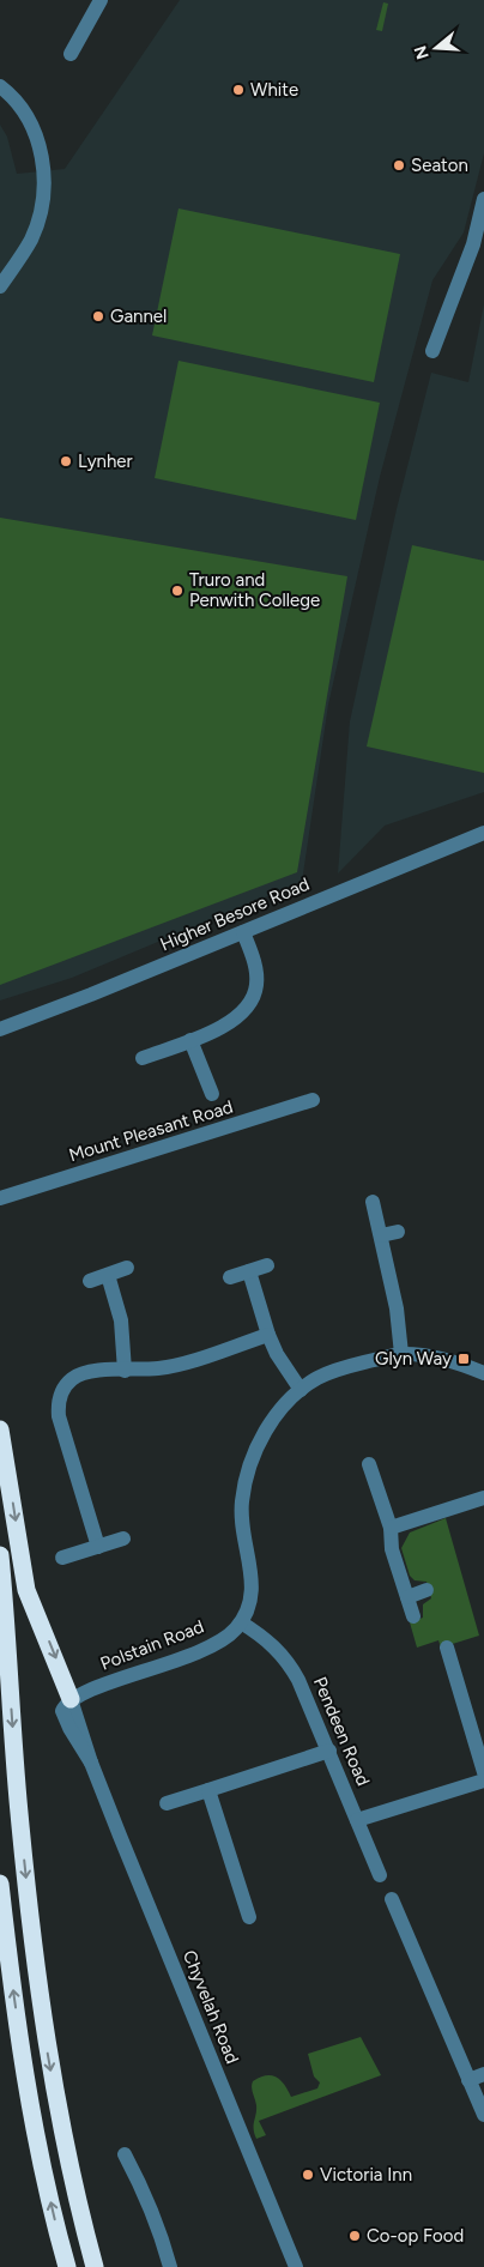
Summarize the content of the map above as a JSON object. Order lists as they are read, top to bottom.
{
  "streets": {
    "street": [
      "Higher Besore Road",
      "Mount Pleasant Road",
      "Polstain Road",
      "Pendeen Road",
      "Chyvelah Road"
    ]
  },
  "crossings": [
    ["Polstain Road", "Pendeen Road"],
    ["Polstain Road", "Chyvelah Road"]
  ],
  "places": {
    "other": [
      "White",
      "Seaton",
      "Gannel",
      "Lynher",
      "Truro and Penwith College",
      "Victoria Inn",
      "Co-op Food"
    ],
    "transit": ["Glyn Way"]
  },
  "north": "left"
}
